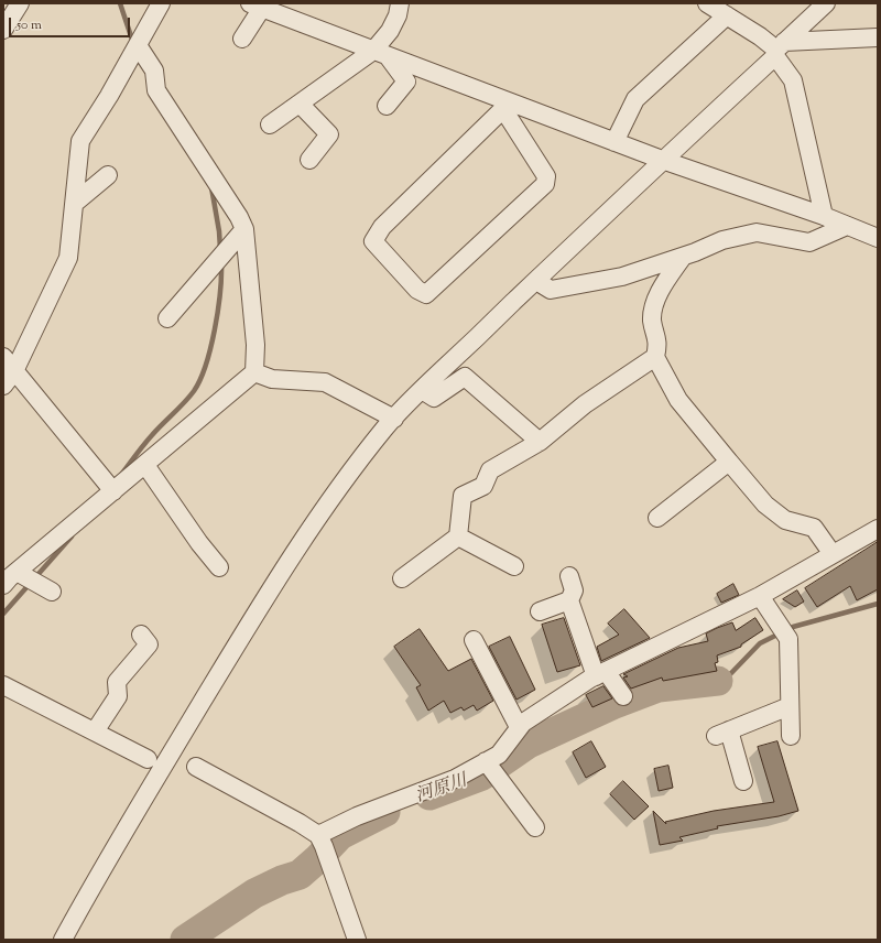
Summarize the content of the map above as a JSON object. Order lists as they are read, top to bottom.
{
  "water": ["河原川"],
  "scale_bar": "50 m"
}
